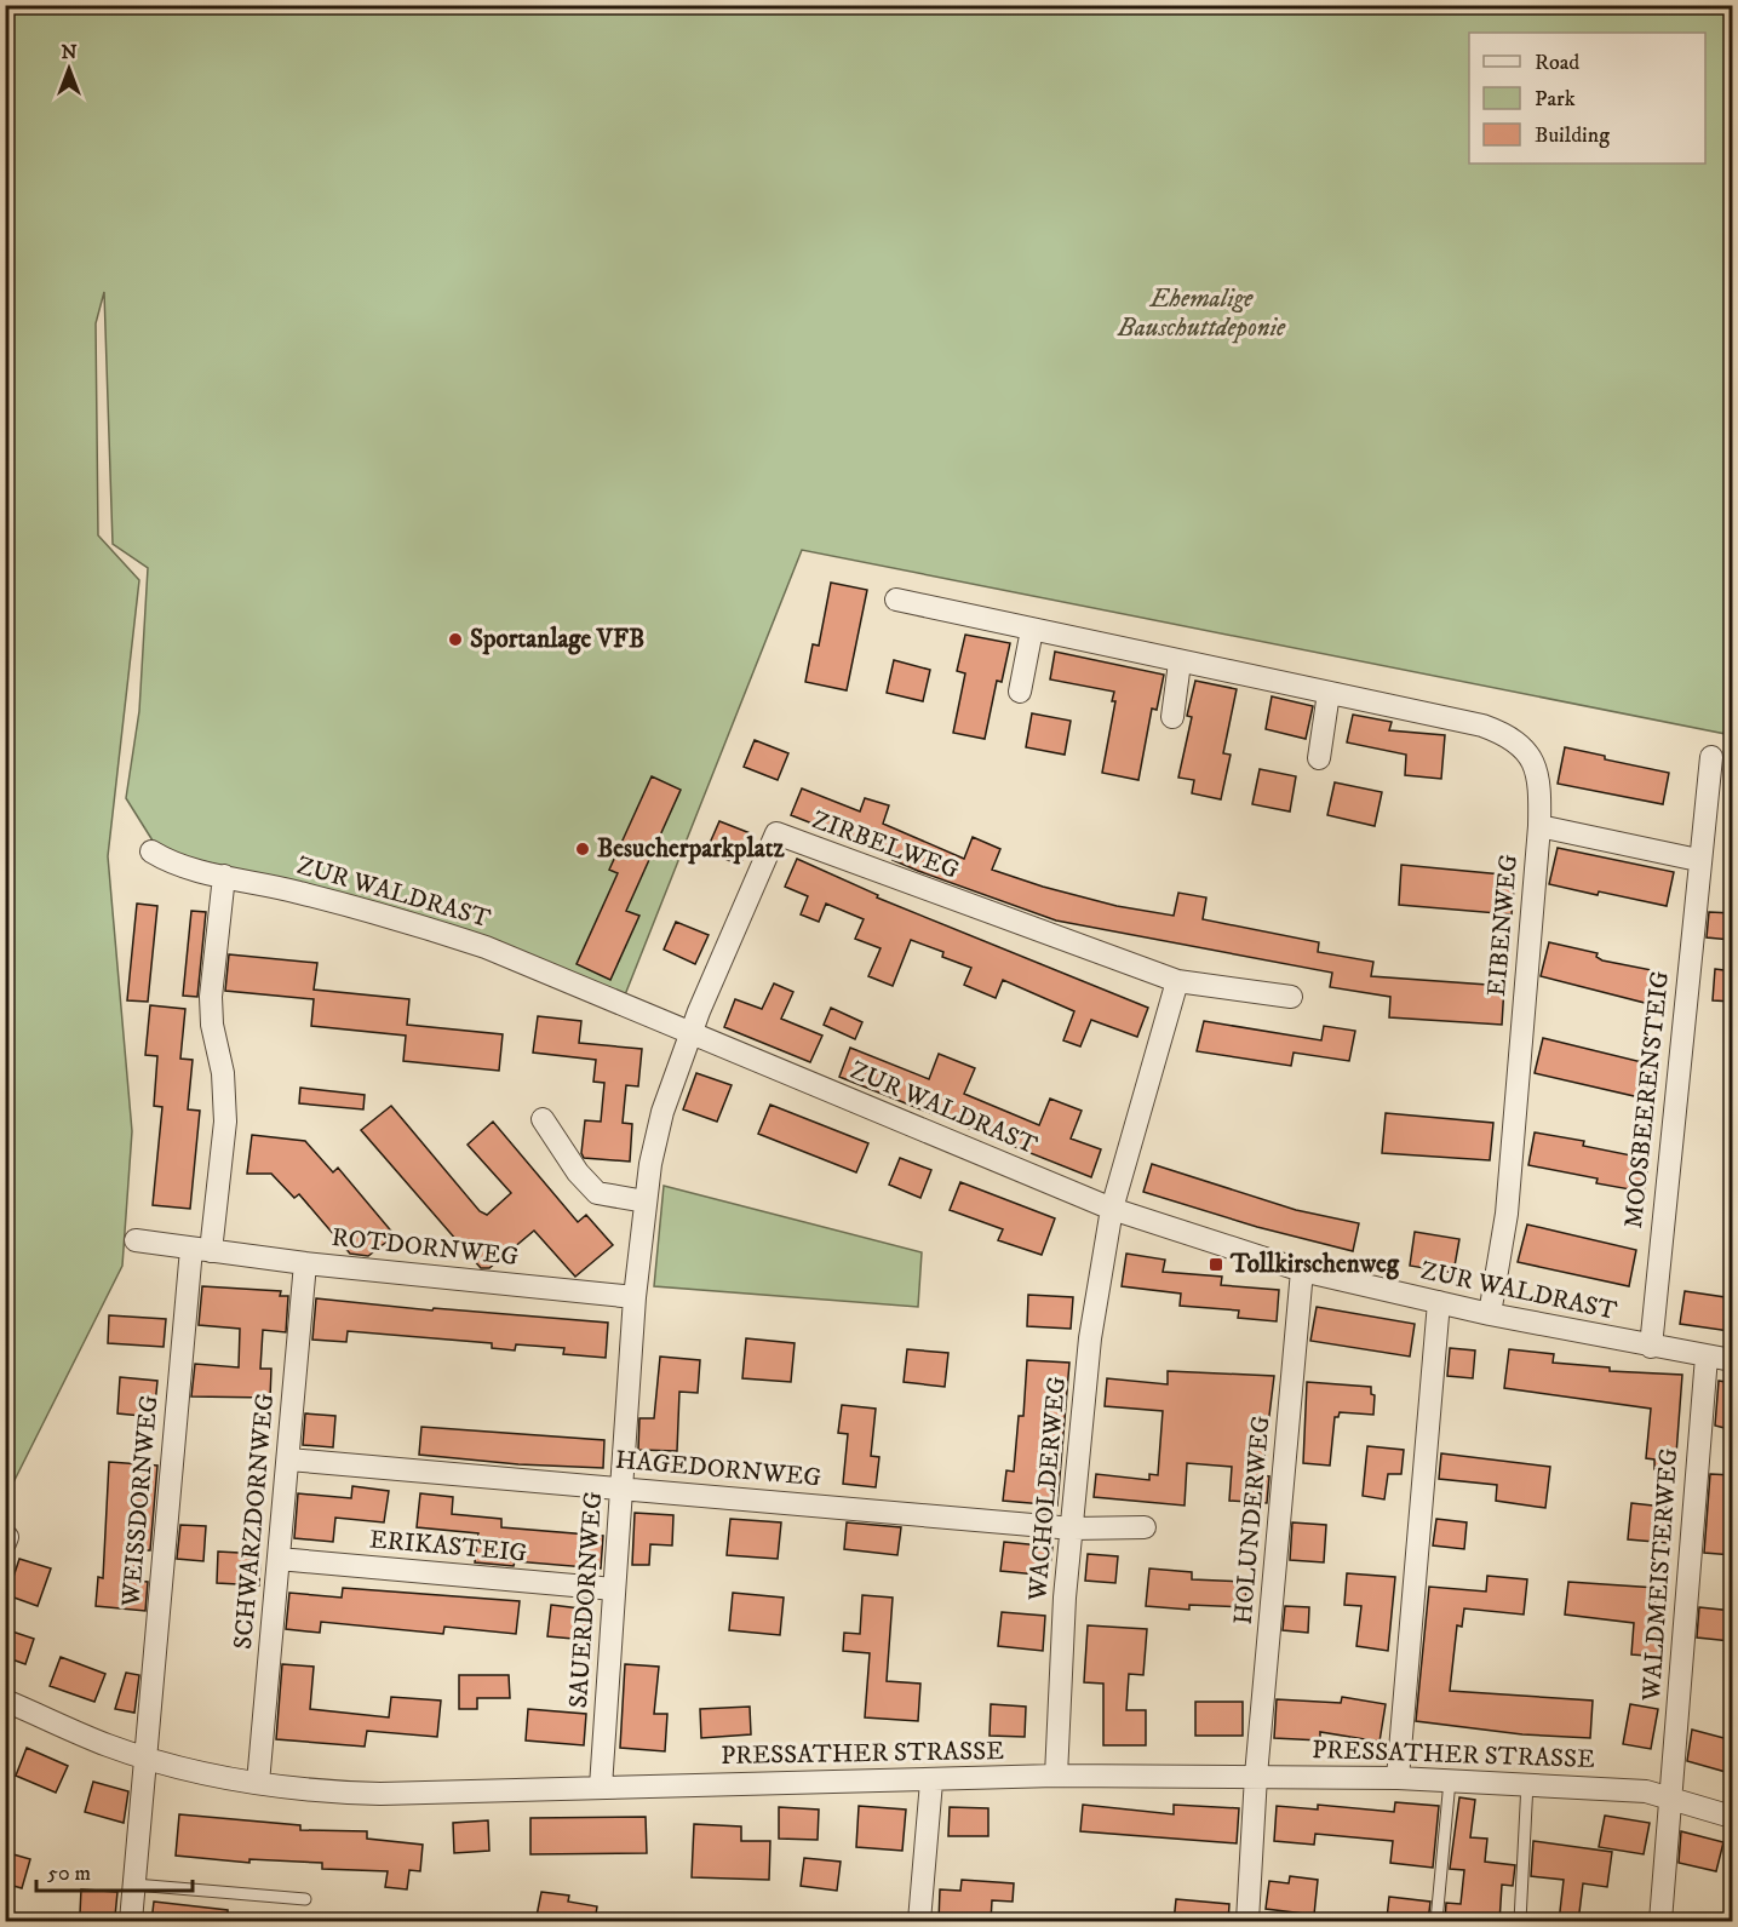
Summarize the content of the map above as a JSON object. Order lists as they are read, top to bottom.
{
  "streets": {
    "street": [
      "ZIRBELWEG",
      "ZUR WALDRAST",
      "EIBENWEG",
      "MOOSBEERENSTEIG",
      "ROTDORNWEG",
      "HAGEDORNWEG",
      "WACHOLDERWEG",
      "WEISSDORNWEG",
      "HOLUNDERWEG",
      "SCHWARZDORNWEG",
      "ERIKASTEIG",
      "WALDMEISTERWEG",
      "SAUERDORNWEG",
      "PRESSATHER STRASSE"
    ]
  },
  "crossings": [
    ["ZIRBELWEG", "ZUR WALDRAST"],
    ["ZIRBELWEG", "SAUERDORNWEG"],
    ["ZUR WALDRAST", "EIBENWEG"],
    ["ZUR WALDRAST", "MOOSBEERENSTEIG"],
    ["ZUR WALDRAST", "WACHOLDERWEG"],
    ["ZUR WALDRAST", "HOLUNDERWEG"],
    ["ZUR WALDRAST", "WALDMEISTERWEG"],
    ["ZUR WALDRAST", "SAUERDORNWEG"],
    ["ROTDORNWEG", "WEISSDORNWEG"],
    ["ROTDORNWEG", "SCHWARZDORNWEG"],
    ["ROTDORNWEG", "SAUERDORNWEG"],
    ["HAGEDORNWEG", "WACHOLDERWEG"],
    ["HAGEDORNWEG", "SCHWARZDORNWEG"],
    ["HAGEDORNWEG", "SAUERDORNWEG"],
    ["WACHOLDERWEG", "PRESSATHER STRASSE"],
    ["WEISSDORNWEG", "PRESSATHER STRASSE"],
    ["HOLUNDERWEG", "PRESSATHER STRASSE"],
    ["SCHWARZDORNWEG", "ERIKASTEIG"],
    ["SCHWARZDORNWEG", "PRESSATHER STRASSE"],
    ["ERIKASTEIG", "SAUERDORNWEG"],
    ["WALDMEISTERWEG", "PRESSATHER STRASSE"],
    ["SAUERDORNWEG", "PRESSATHER STRASSE"]
  ],
  "parks": ["Ehemalige Bauschuttdeponie"],
  "places": {
    "other": ["Sportanlage VFB", "Besucherparkplatz"],
    "transit": ["Tollkirschenweg"]
  },
  "legend": ["Road", "Park", "Building"],
  "scale_bar": "50 m",
  "north": "top"
}
